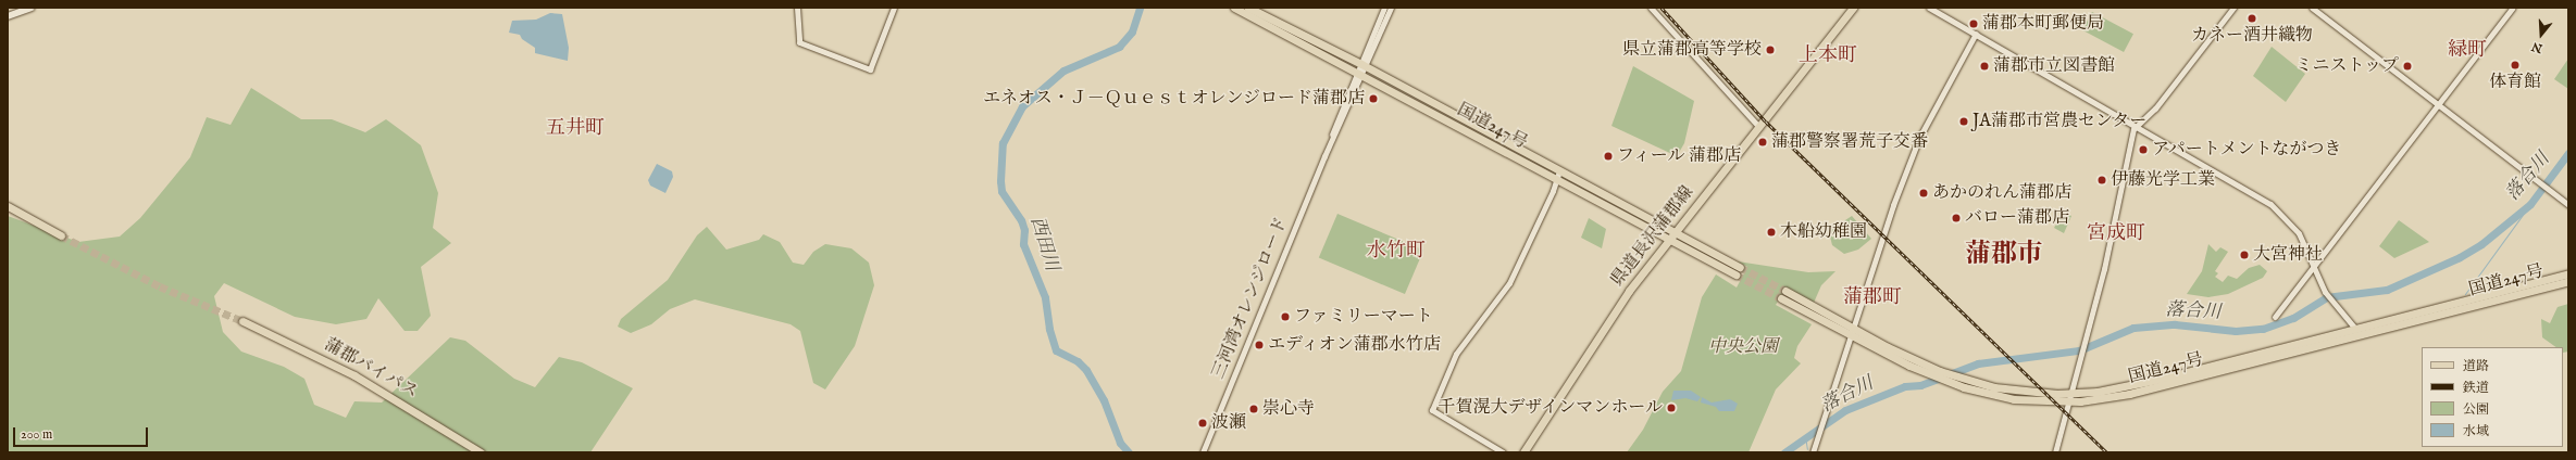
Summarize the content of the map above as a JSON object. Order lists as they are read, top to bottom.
{
  "streets": {
    "main road": ["国道247号", "県道長沢蒲郡線", "蒲郡バイパス"],
    "street": ["三河湾オレンジロード"]
  },
  "crossings": [
    ["国道247号", "県道長沢蒲郡線"],
    ["国道247号", "三河湾オレンジロード"]
  ],
  "districts": [
    "緑町",
    "上本町",
    "五井町",
    "宮成町",
    "水竹町",
    "蒲郡市",
    "蒲郡町"
  ],
  "water": ["落合川", "西田川"],
  "parks": ["中央公園"],
  "places": [
    "カネー酒井織物",
    "蒲郡本町郵便局",
    "県立蒲郡高等学校",
    "体育館",
    "蒲郡市立図書館",
    "ミニストップ",
    "エネオス・Ｊ－Ｑｕｅｓｔオレンジロード蒲郡店",
    "JA蒲郡市営農センター",
    "蒲郡警察署荒子交番",
    "アパートメントながつき",
    "フィール 蒲郡店",
    "伊藤光学工業",
    "あかのれん蒲郡店",
    "バロー蒲郡店",
    "木船幼稚園",
    "大宮神社",
    "ファミリーマート",
    "エディオン蒲郡水竹店",
    "千賀滉大デザインマンホール",
    "崇心寺",
    "波瀬"
  ],
  "legend": [
    "道路",
    "鉄道",
    "公園",
    "水域"
  ],
  "scale_bar": "200 m",
  "north": "bottom"
}
